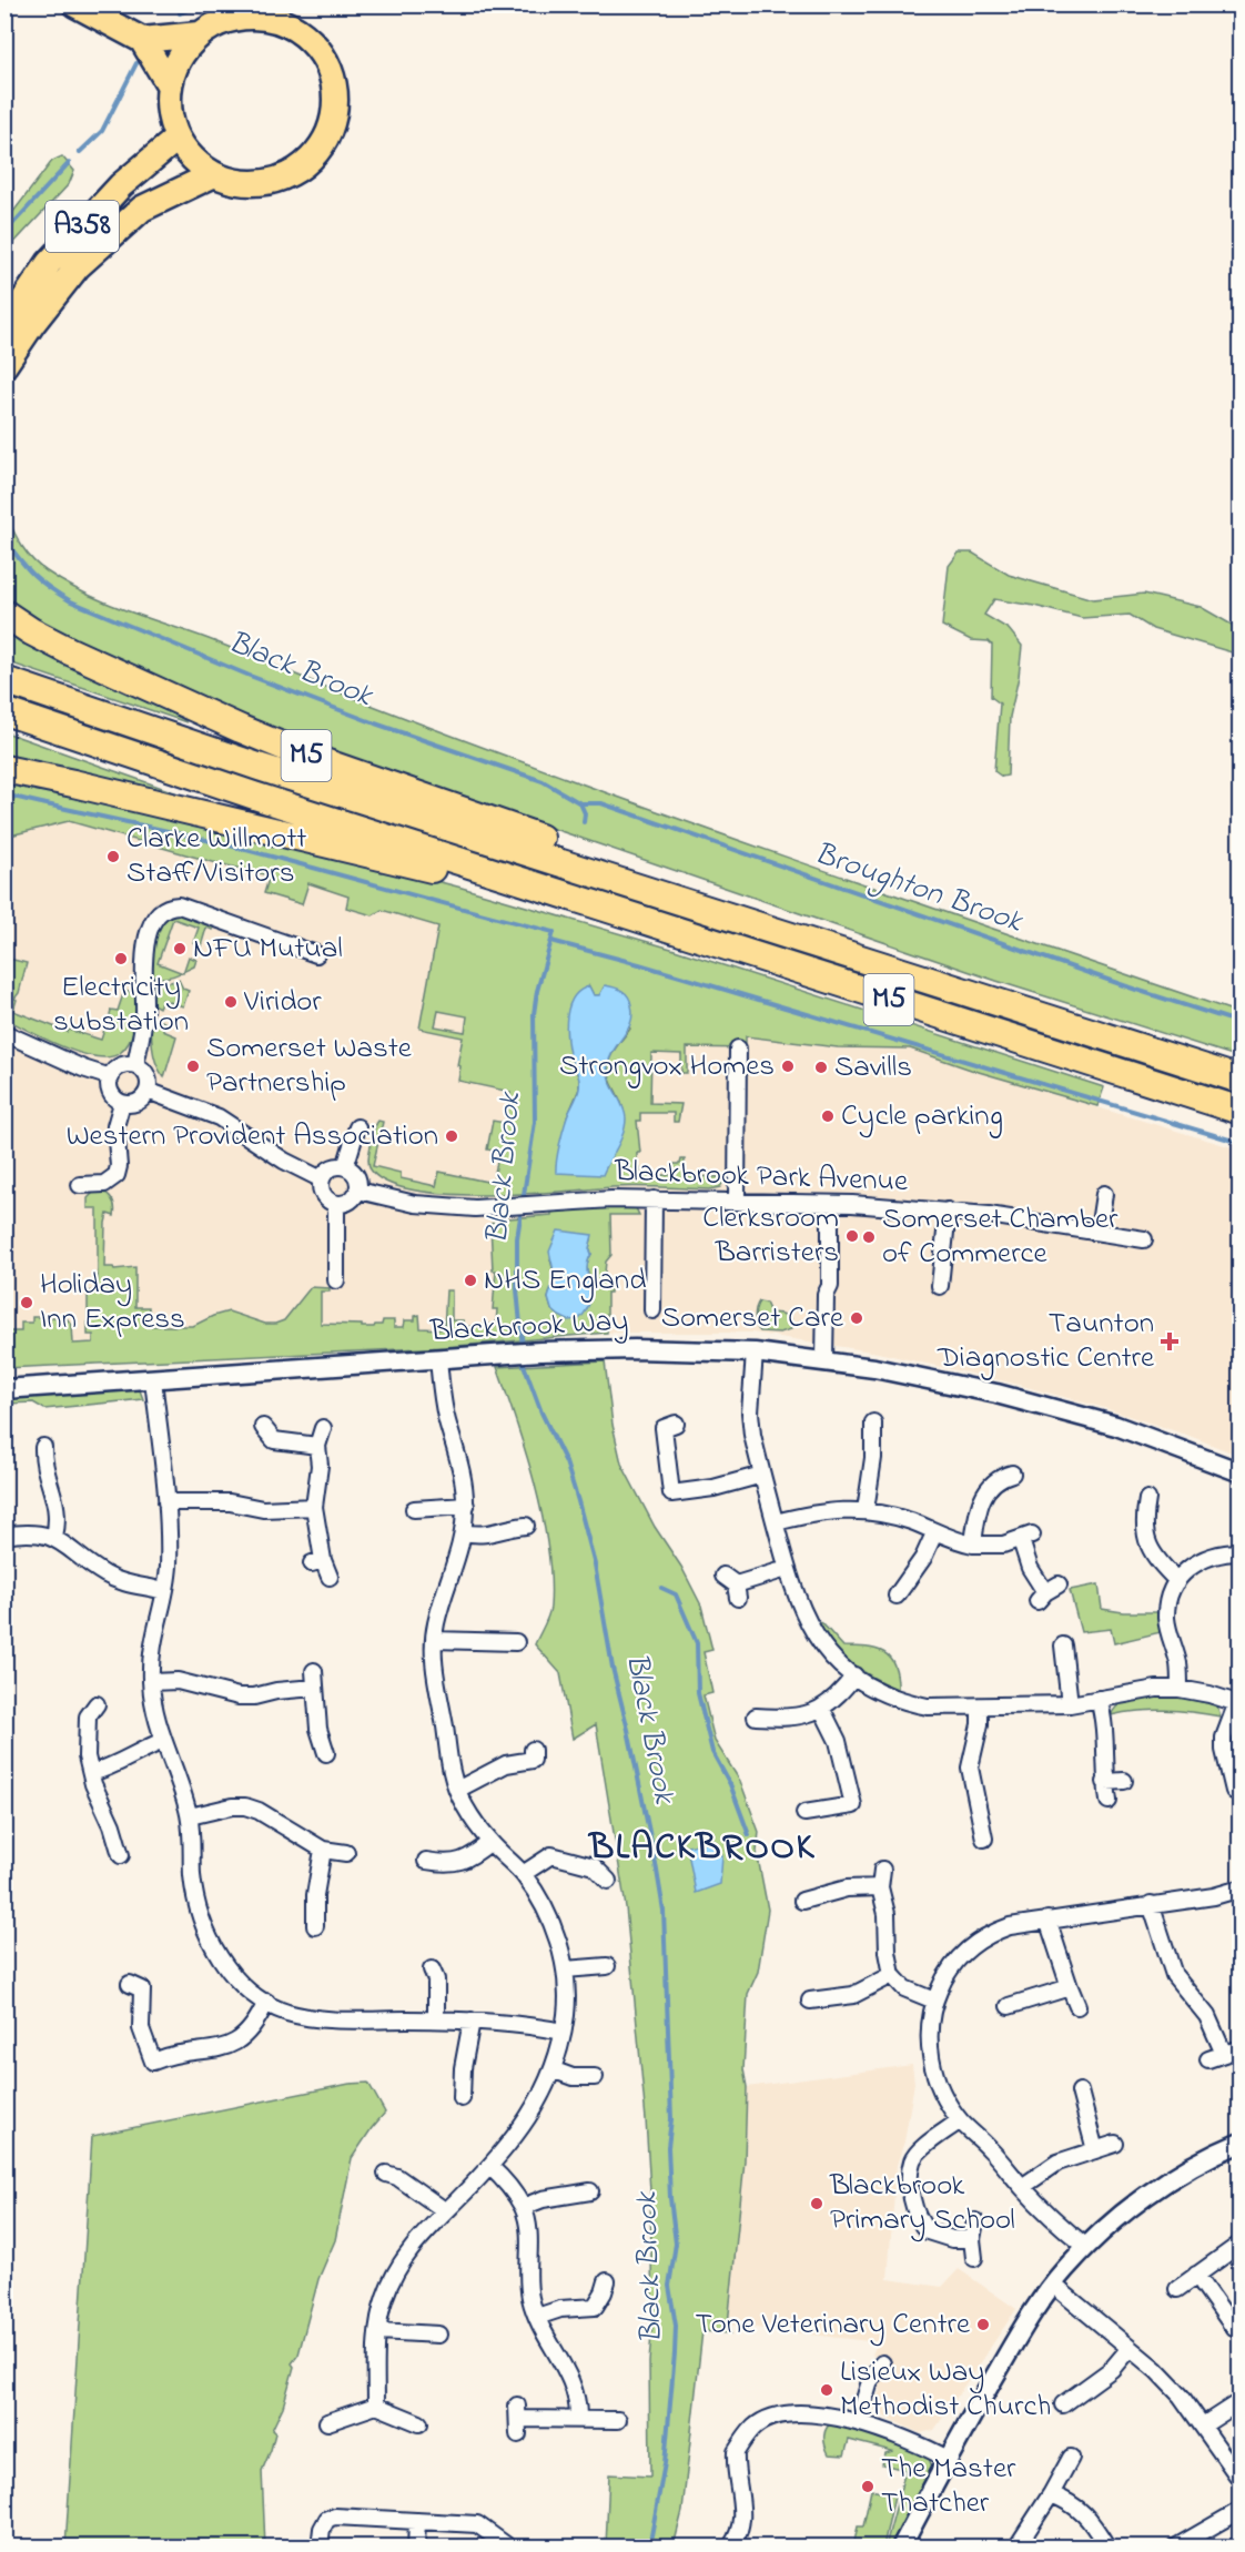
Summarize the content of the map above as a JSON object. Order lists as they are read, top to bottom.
{
  "streets": {
    "highway": ["A358", "M5"],
    "street": ["Blackbrook Park Avenue", "Blackbrook Way"]
  },
  "districts": ["BLACKBROOK"],
  "water": ["Black Brook", "Broughton Brook"],
  "places": {
    "other": [
      "Clarke Willmott Staff/Visitors",
      "NFU Mutual",
      "Electricity substation",
      "Viridor",
      "Somerset Waste Partnership",
      "Strongvox Homes",
      "Savills",
      "Cycle parking",
      "Western Provident Association",
      "Clerksroom Barristers",
      "Somerset Chamber of Commerce",
      "NHS England",
      "Holiday Inn Express",
      "Somerset Care",
      "Blackbrook Primary School",
      "Tone Veterinary Centre",
      "Lisieux Way Methodist Church",
      "The Master Thatcher"
    ],
    "health": ["Taunton Diagnostic Centre"]
  }
}
